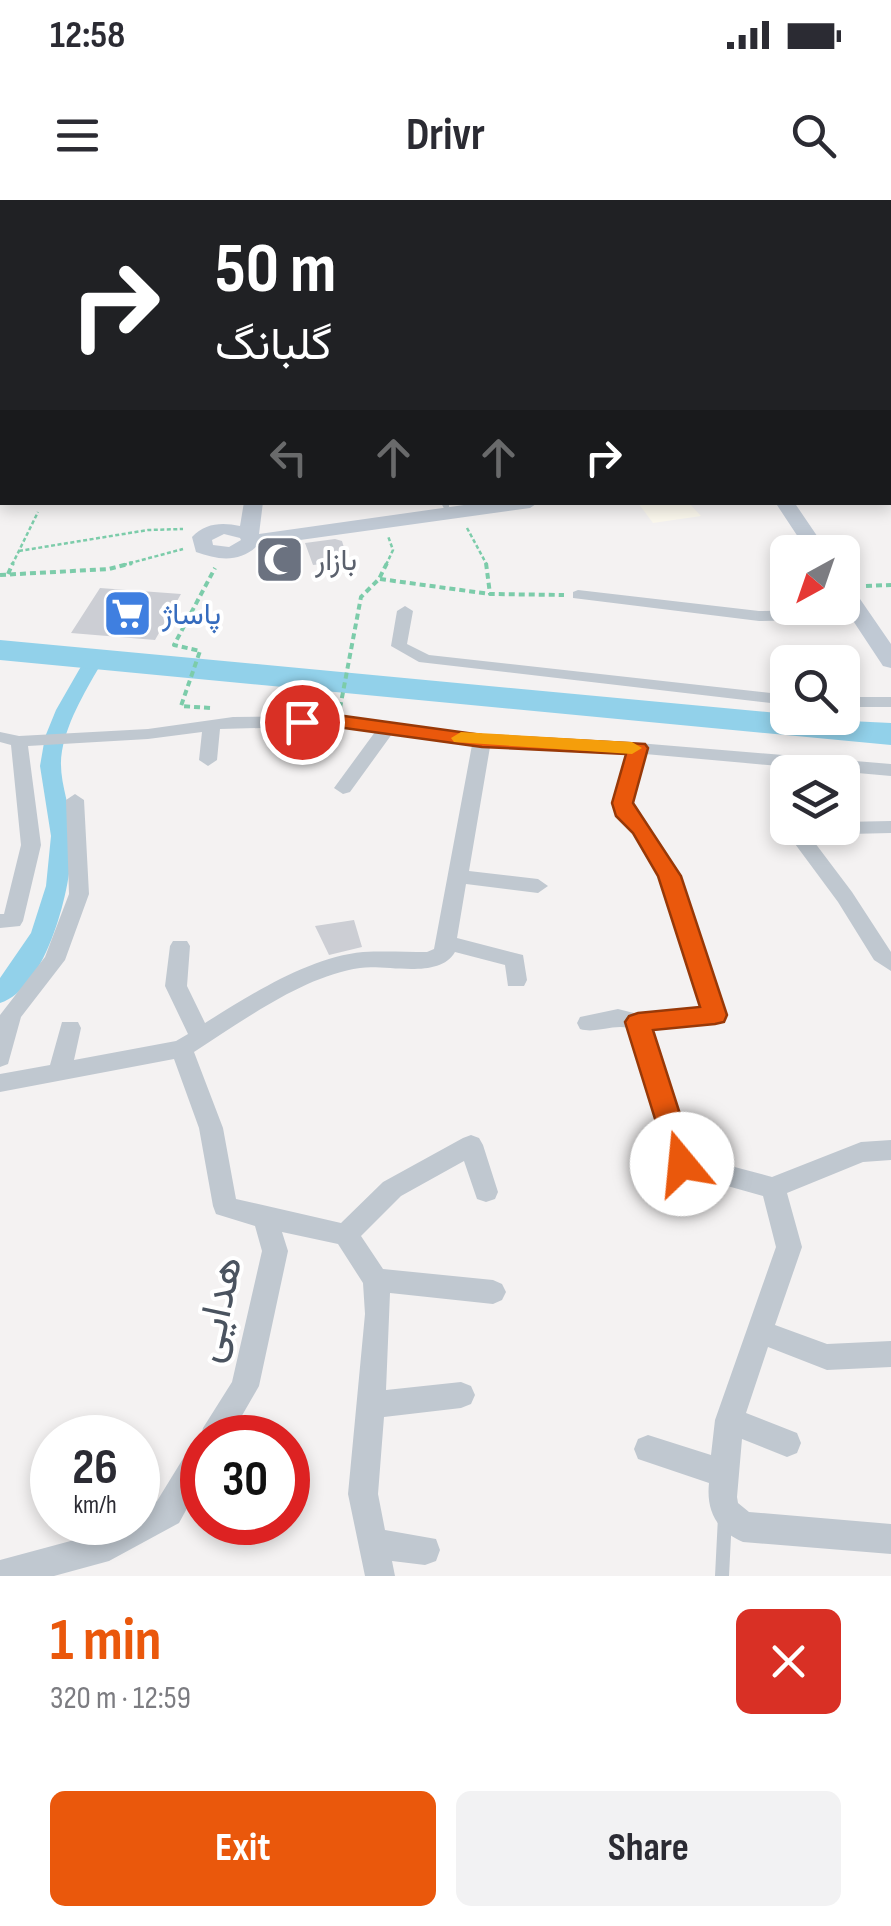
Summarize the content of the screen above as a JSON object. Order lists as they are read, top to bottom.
{
  "streets": {
    "street": ["هدایی"]
  },
  "places": {
    "mosque": ["بازار"],
    "supermarket": ["پاساژ"]
  },
  "north": "bottom left",
  "page": {
    "status": "12:58",
    "header": "Drivr",
    "turn": ["50 m", "گلبانگ"],
    "speed": "26 km/h",
    "limit": "30",
    "heading": ["1 min", "320 m · 12:59"],
    "buttons": ["Exit", "Share"]
  }
}
